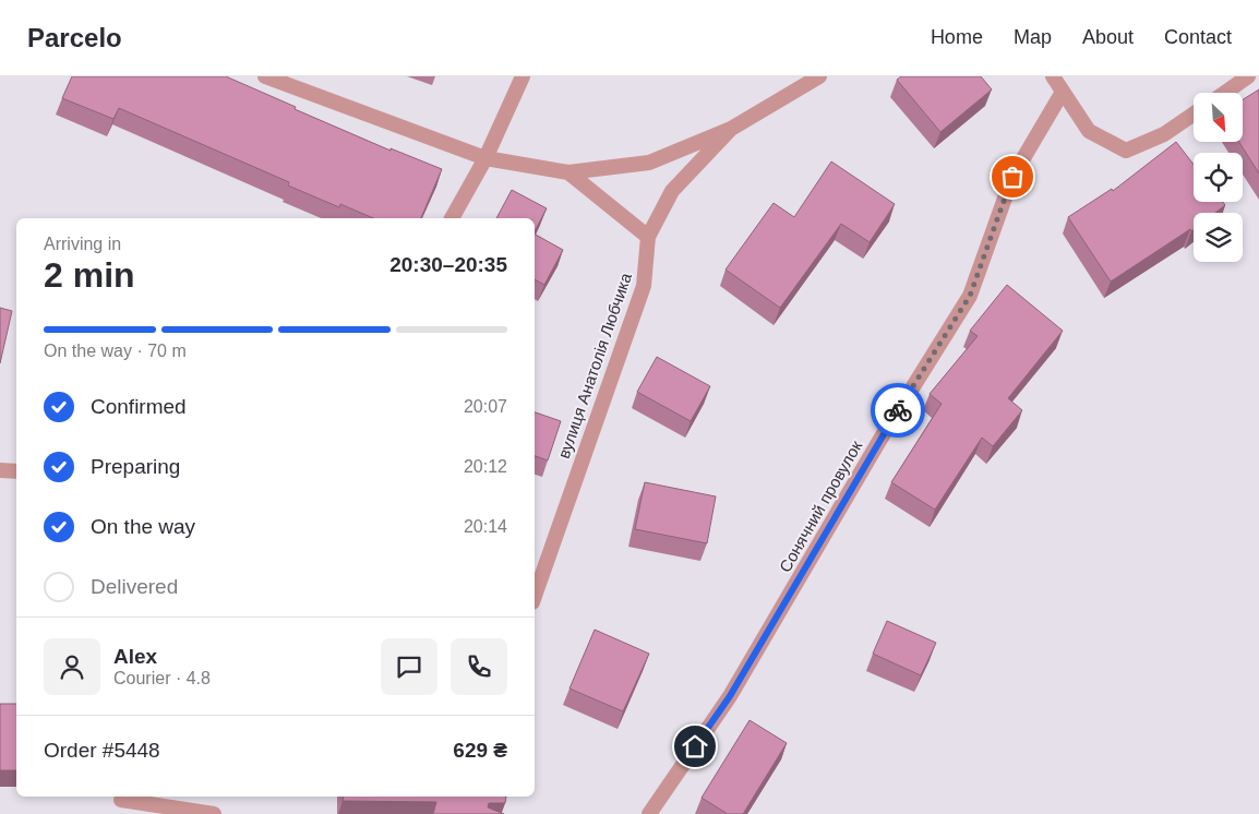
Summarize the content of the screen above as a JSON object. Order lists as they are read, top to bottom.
{
  "streets": {
    "street": ["вулиця Анатолія Любчика", "Сонячний провулок"]
  },
  "north": "bottom right",
  "page": {
    "header": "Parcelo",
    "nav": [
      "Home",
      "Map",
      "About",
      "Contact"
    ],
    "heading": ["2 min", "Arriving in", "20:30–20:35"],
    "panel": [
      "Alex",
      "Courier · 4.8",
      "Order #5448",
      "629 ₴"
    ],
    "bar": "On the way · 70 m",
    "list": [
      ["Confirmed", "20:07"],
      ["Preparing", "20:12"],
      ["On the way", "20:14"],
      "Delivered"
    ]
  }
}
